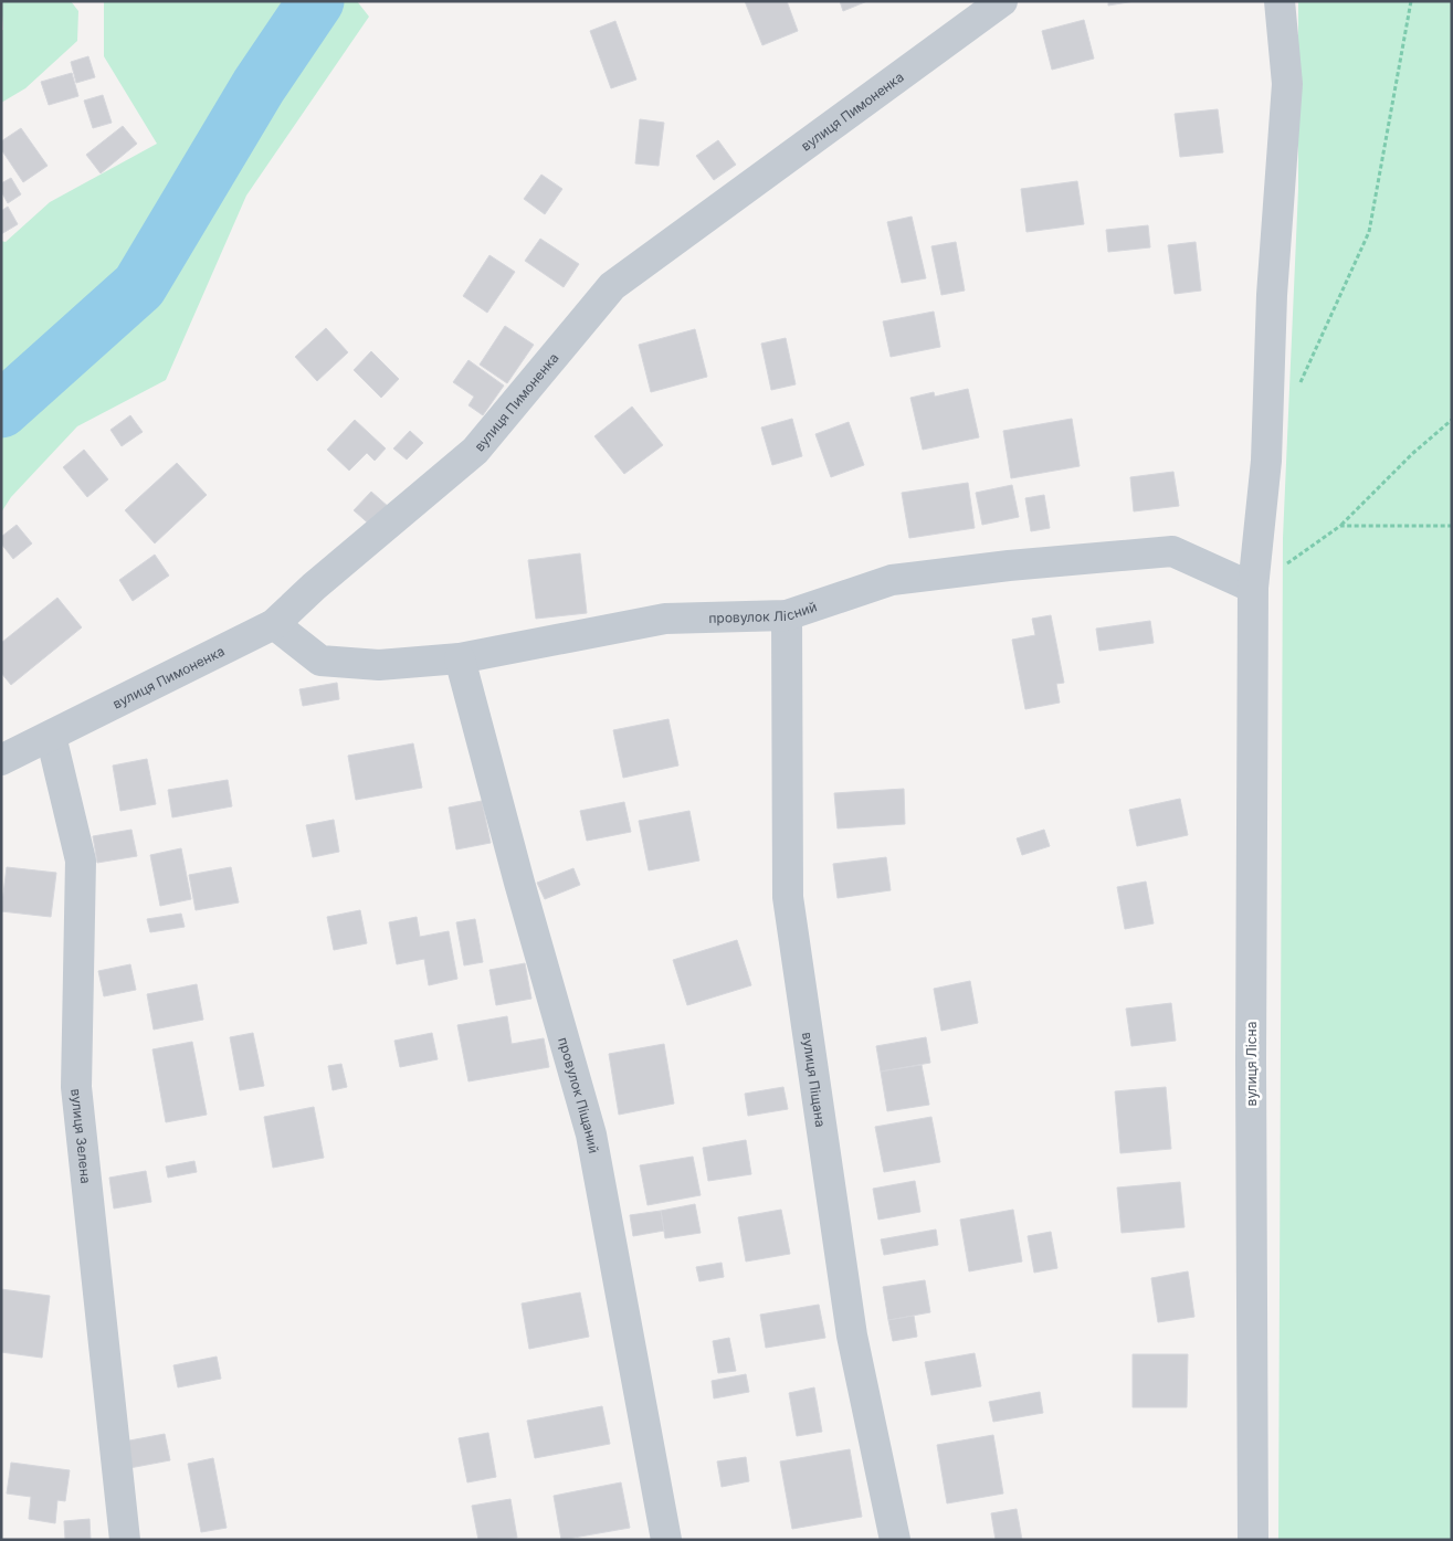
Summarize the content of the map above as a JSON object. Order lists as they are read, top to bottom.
{
  "streets": {
    "street": [
      "вулиця Пимоненка",
      "провулок Лісний",
      "вулиця Лісна",
      "вулиця Піщана",
      "провулок Піщаний",
      "вулиця Зелена"
    ]
  },
  "crossings": [
    ["вулиця Пимоненка", "провулок Лісний"],
    ["вулиця Пимоненка", "вулиця Зелена"],
    ["провулок Лісний", "вулиця Лісна"],
    ["провулок Лісний", "вулиця Піщана"],
    ["провулок Лісний", "провулок Піщаний"]
  ]
}
